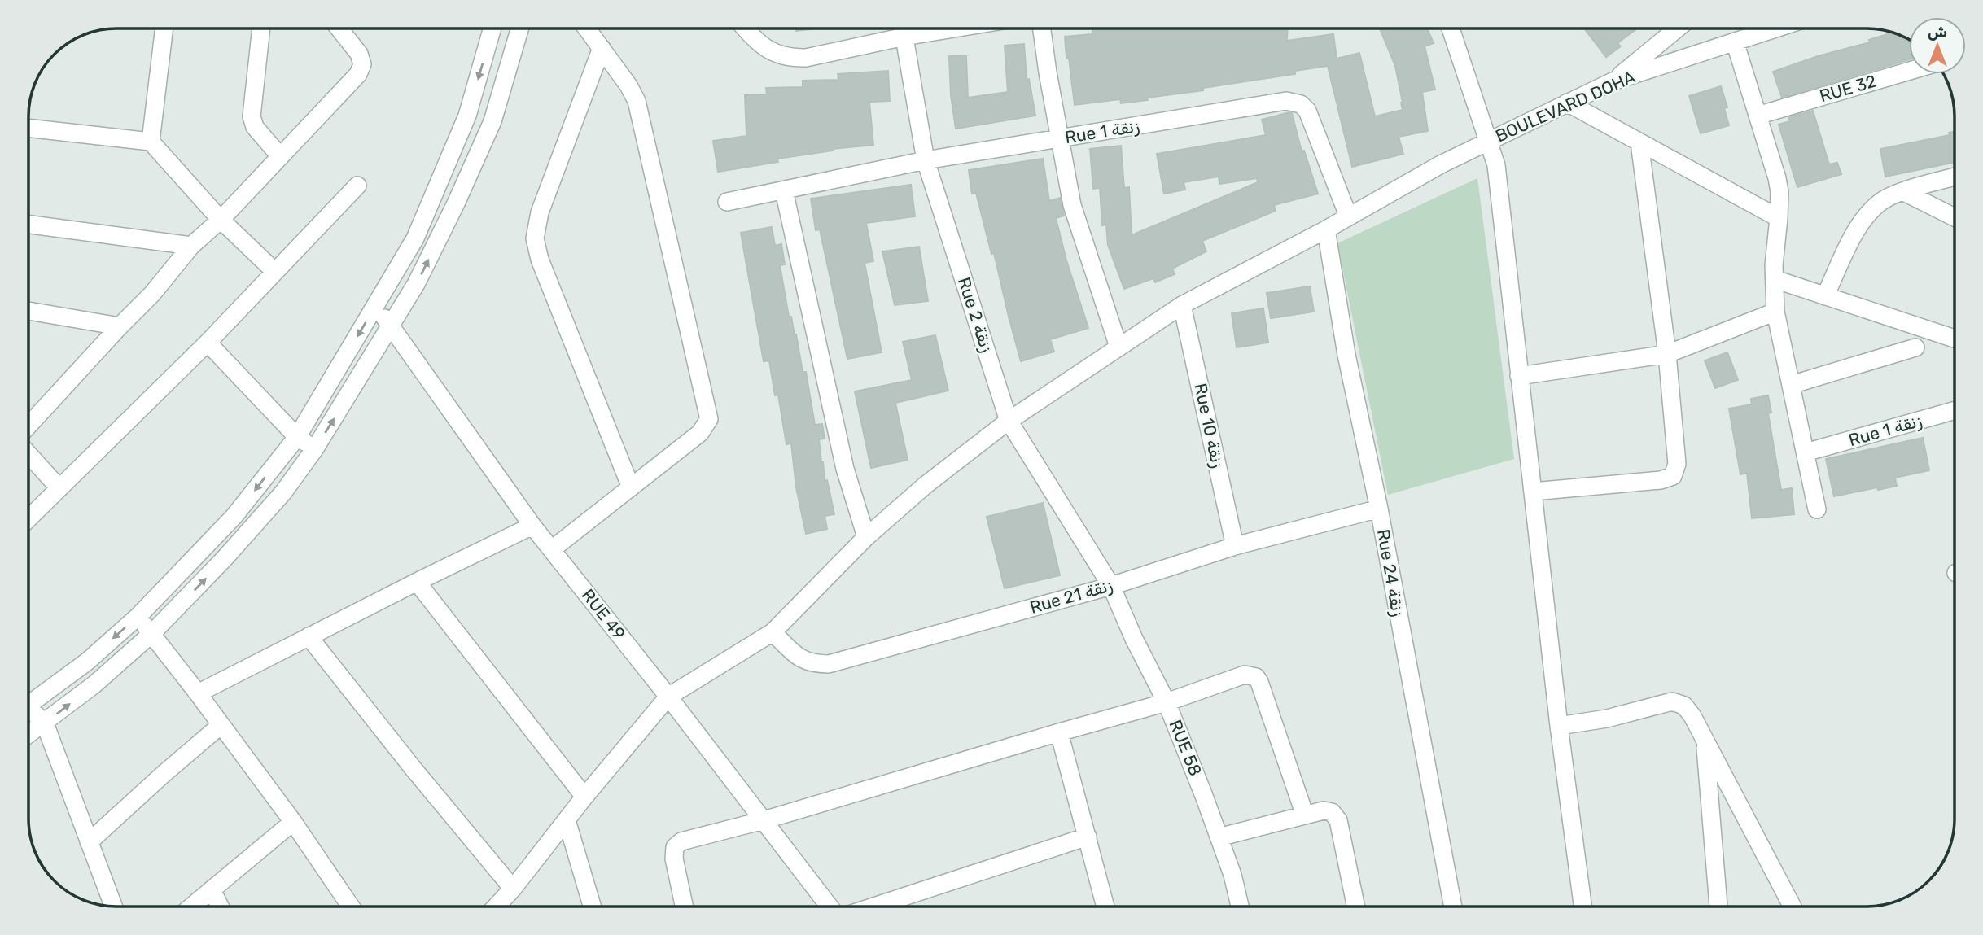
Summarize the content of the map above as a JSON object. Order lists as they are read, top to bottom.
{
  "streets": {
    "street": [
      "RUE 32",
      "BOULEVARD DOHA",
      "Rue 1 زنقة",
      "Rue 2 زنقة",
      "Rue 10 زنقة",
      "Rue 24 زنقة",
      "Rue 21 زنقة",
      "RUE 49",
      "RUE 58"
    ]
  },
  "crossings": [
    ["BOULEVARD DOHA", "Rue 1 زنقة"],
    ["BOULEVARD DOHA", "Rue 2 زنقة"],
    ["BOULEVARD DOHA", "Rue 10 زنقة"],
    ["BOULEVARD DOHA", "Rue 24 زنقة"],
    ["BOULEVARD DOHA", "Rue 21 زنقة"],
    ["BOULEVARD DOHA", "RUE 49"],
    ["Rue 1 زنقة", "Rue 2 زنقة"],
    ["Rue 2 زنقة", "Rue 21 زنقة"],
    ["Rue 2 زنقة", "RUE 58"],
    ["Rue 10 زنقة", "Rue 21 زنقة"],
    ["Rue 24 زنقة", "Rue 21 زنقة"],
    ["Rue 21 زنقة", "RUE 58"]
  ],
  "north": "top"
}
